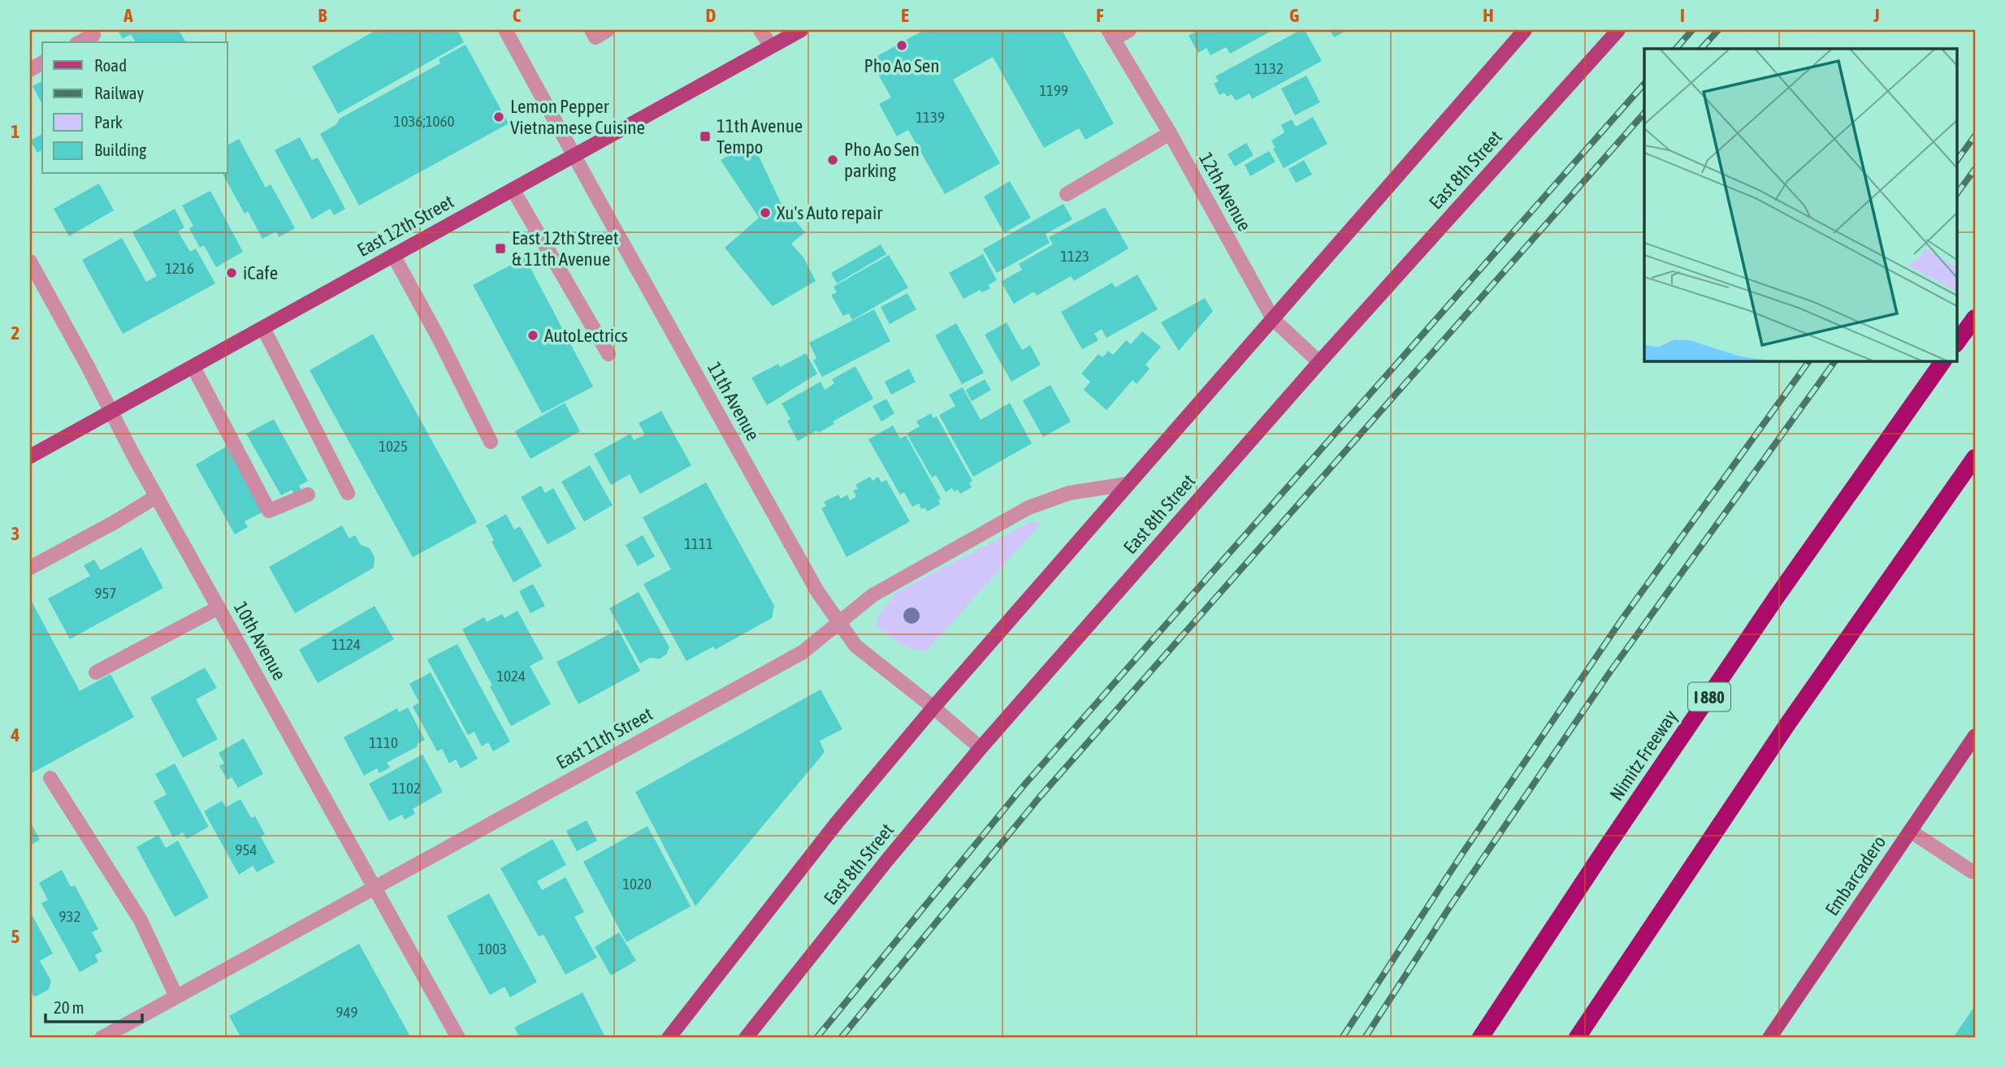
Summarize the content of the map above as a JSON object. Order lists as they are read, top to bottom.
{
  "streets": {
    "highway": ["I 880", "Nimitz Freeway"],
    "main road": ["East 8th Street", "East 12th Street", "Embarcadero"],
    "street": [
      "12th Avenue",
      "11th Avenue",
      "10th Avenue",
      "East 11th Street"
    ]
  },
  "crossings": [
    ["East 8th Street", "12th Avenue"],
    ["East 8th Street", "11th Avenue"],
    ["East 12th Street", "11th Avenue"],
    ["East 12th Street", "10th Avenue"],
    ["11th Avenue", "East 11th Street"],
    ["10th Avenue", "East 11th Street"]
  ],
  "places": {
    "other": [
      "Pho Ao Sen",
      "Lemon Pepper Vietnamese Cuisine",
      "Pho Ao Sen parking",
      "Xu's Auto repair",
      "iCafe",
      "AutoLectrics"
    ],
    "transit": ["11th Avenue Tempo", "East 12th Street & 11th Avenue"]
  },
  "house_numbers": [
    "1132",
    "1199",
    "1139",
    "1036;1060",
    "1123",
    "1216",
    "1025",
    "1111",
    "957",
    "1124",
    "1024",
    "1110",
    "1102",
    "954",
    "1020",
    "932",
    "1003",
    "949"
  ],
  "legend": [
    "Road",
    "Railway",
    "Park",
    "Building"
  ],
  "scale_bar": "20 m",
  "grid": {
    "columns": [
      "A",
      "B",
      "C",
      "D",
      "E",
      "F",
      "G",
      "H",
      "I",
      "J"
    ],
    "rows": [
      "1",
      "2",
      "3",
      "4",
      "5"
    ]
  }
}
